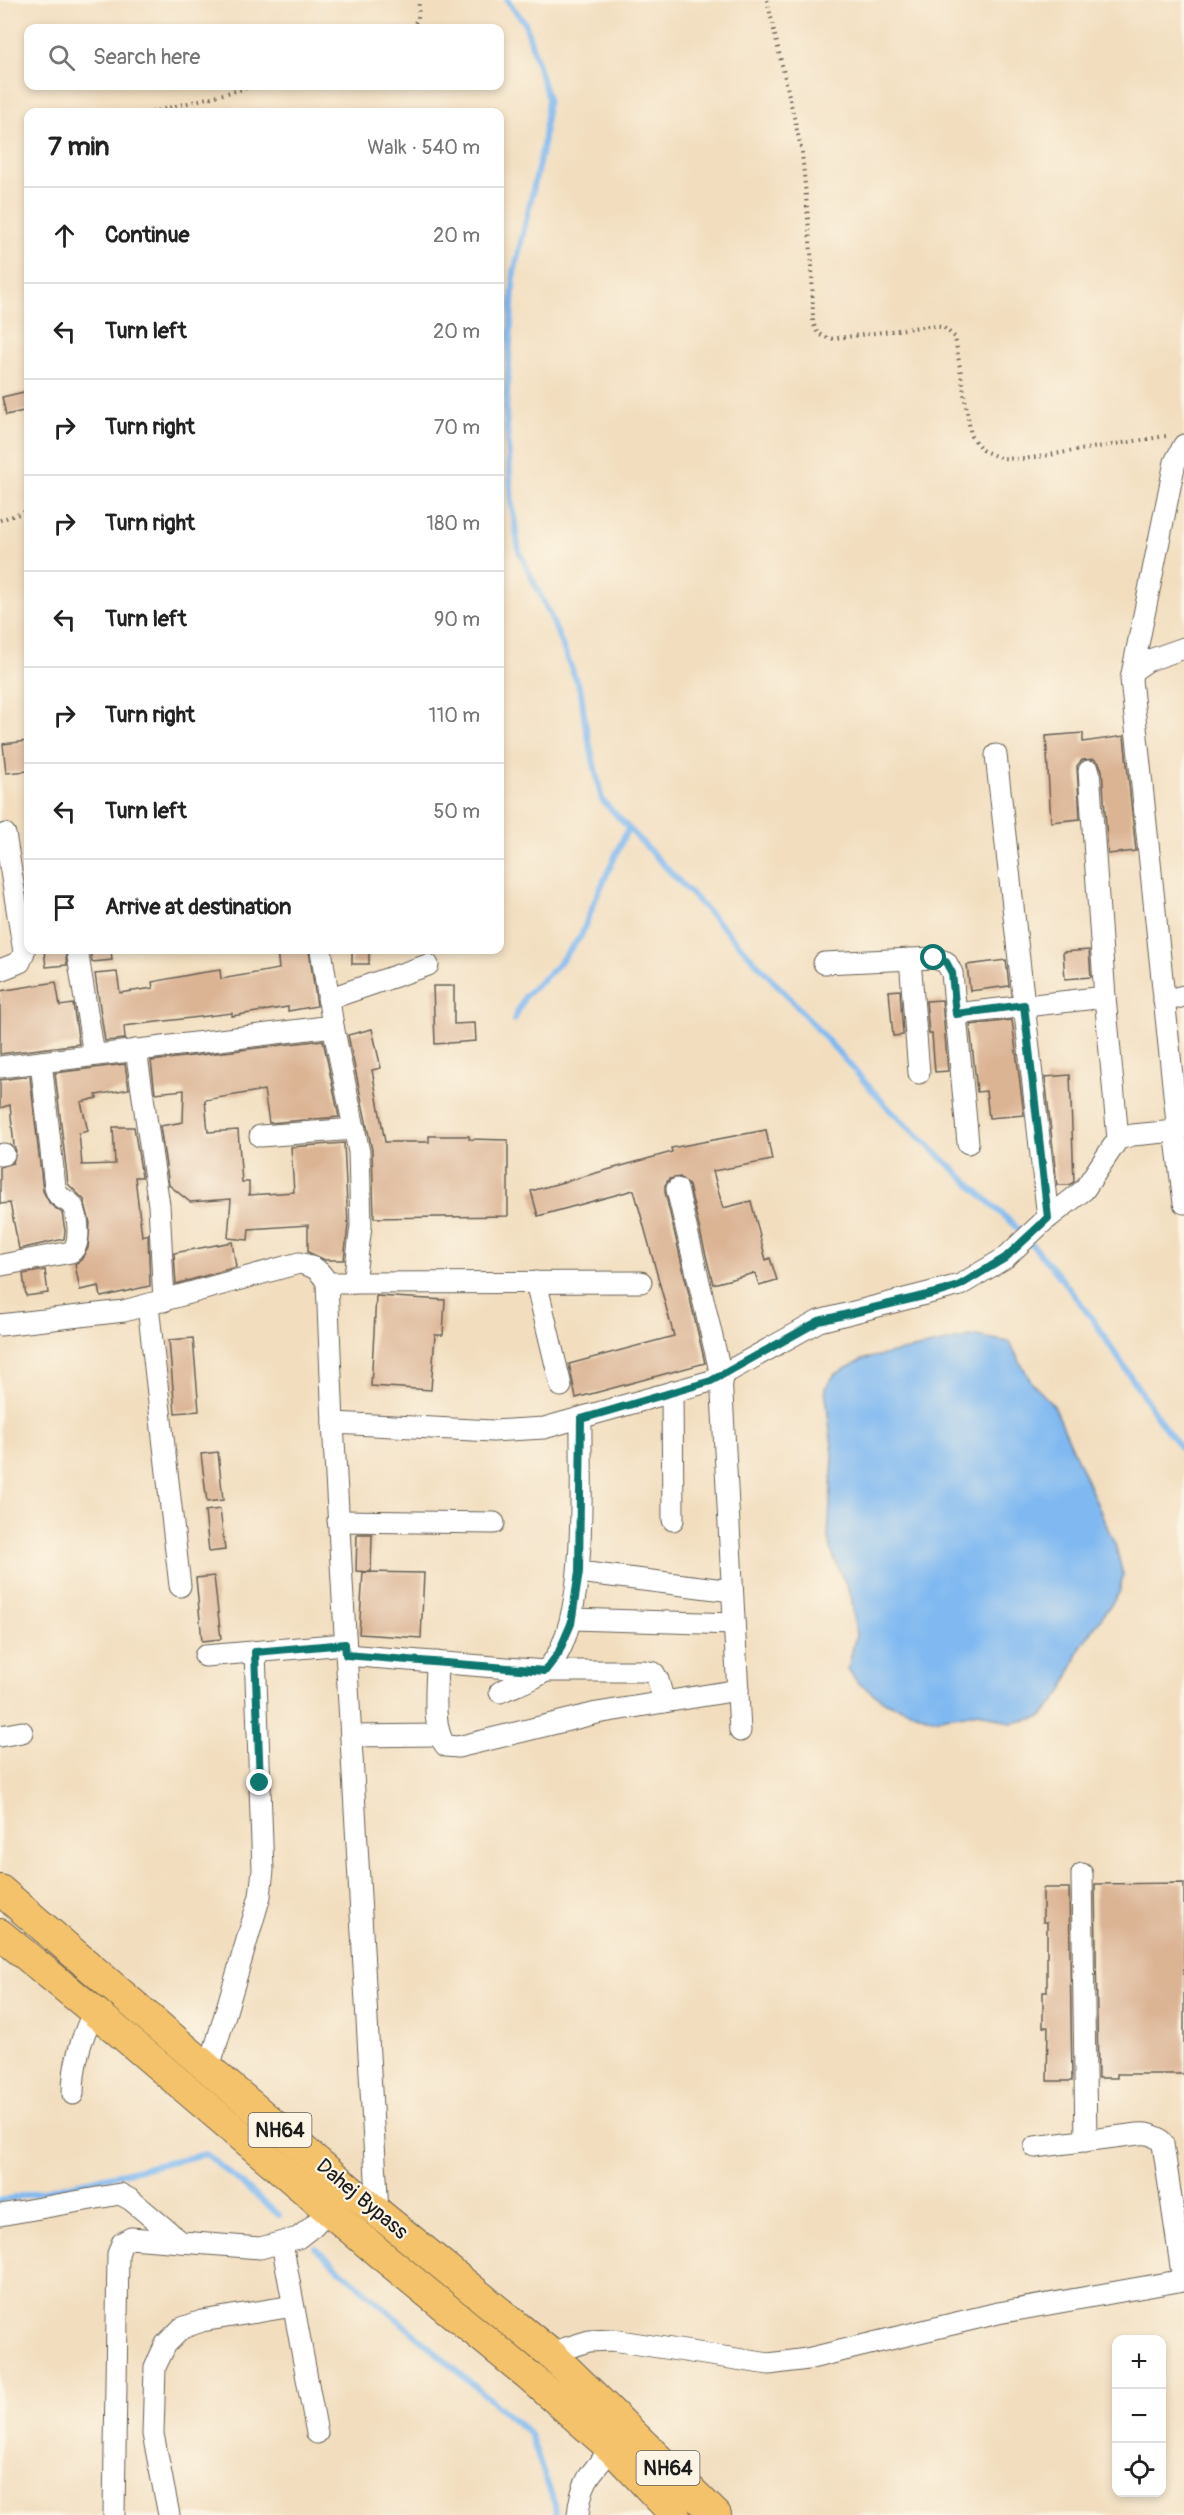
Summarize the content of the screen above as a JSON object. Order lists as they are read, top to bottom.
{
  "streets": {
    "highway": ["NH64", "Dahej Bypass"]
  },
  "page": {
    "search": "Search here",
    "heading": ["7 min", "Walk · 540 m"],
    "list": [
      ["Continue", "20 m"],
      ["Turn left", "20 m"],
      ["Turn right", "70 m"],
      ["Turn right", "180 m"],
      ["Turn left", "90 m"],
      ["Turn right", "110 m"],
      ["Turn left", "50 m"],
      "Arrive at destination"
    ],
    "map_buttons": ["+", "−"]
  }
}
